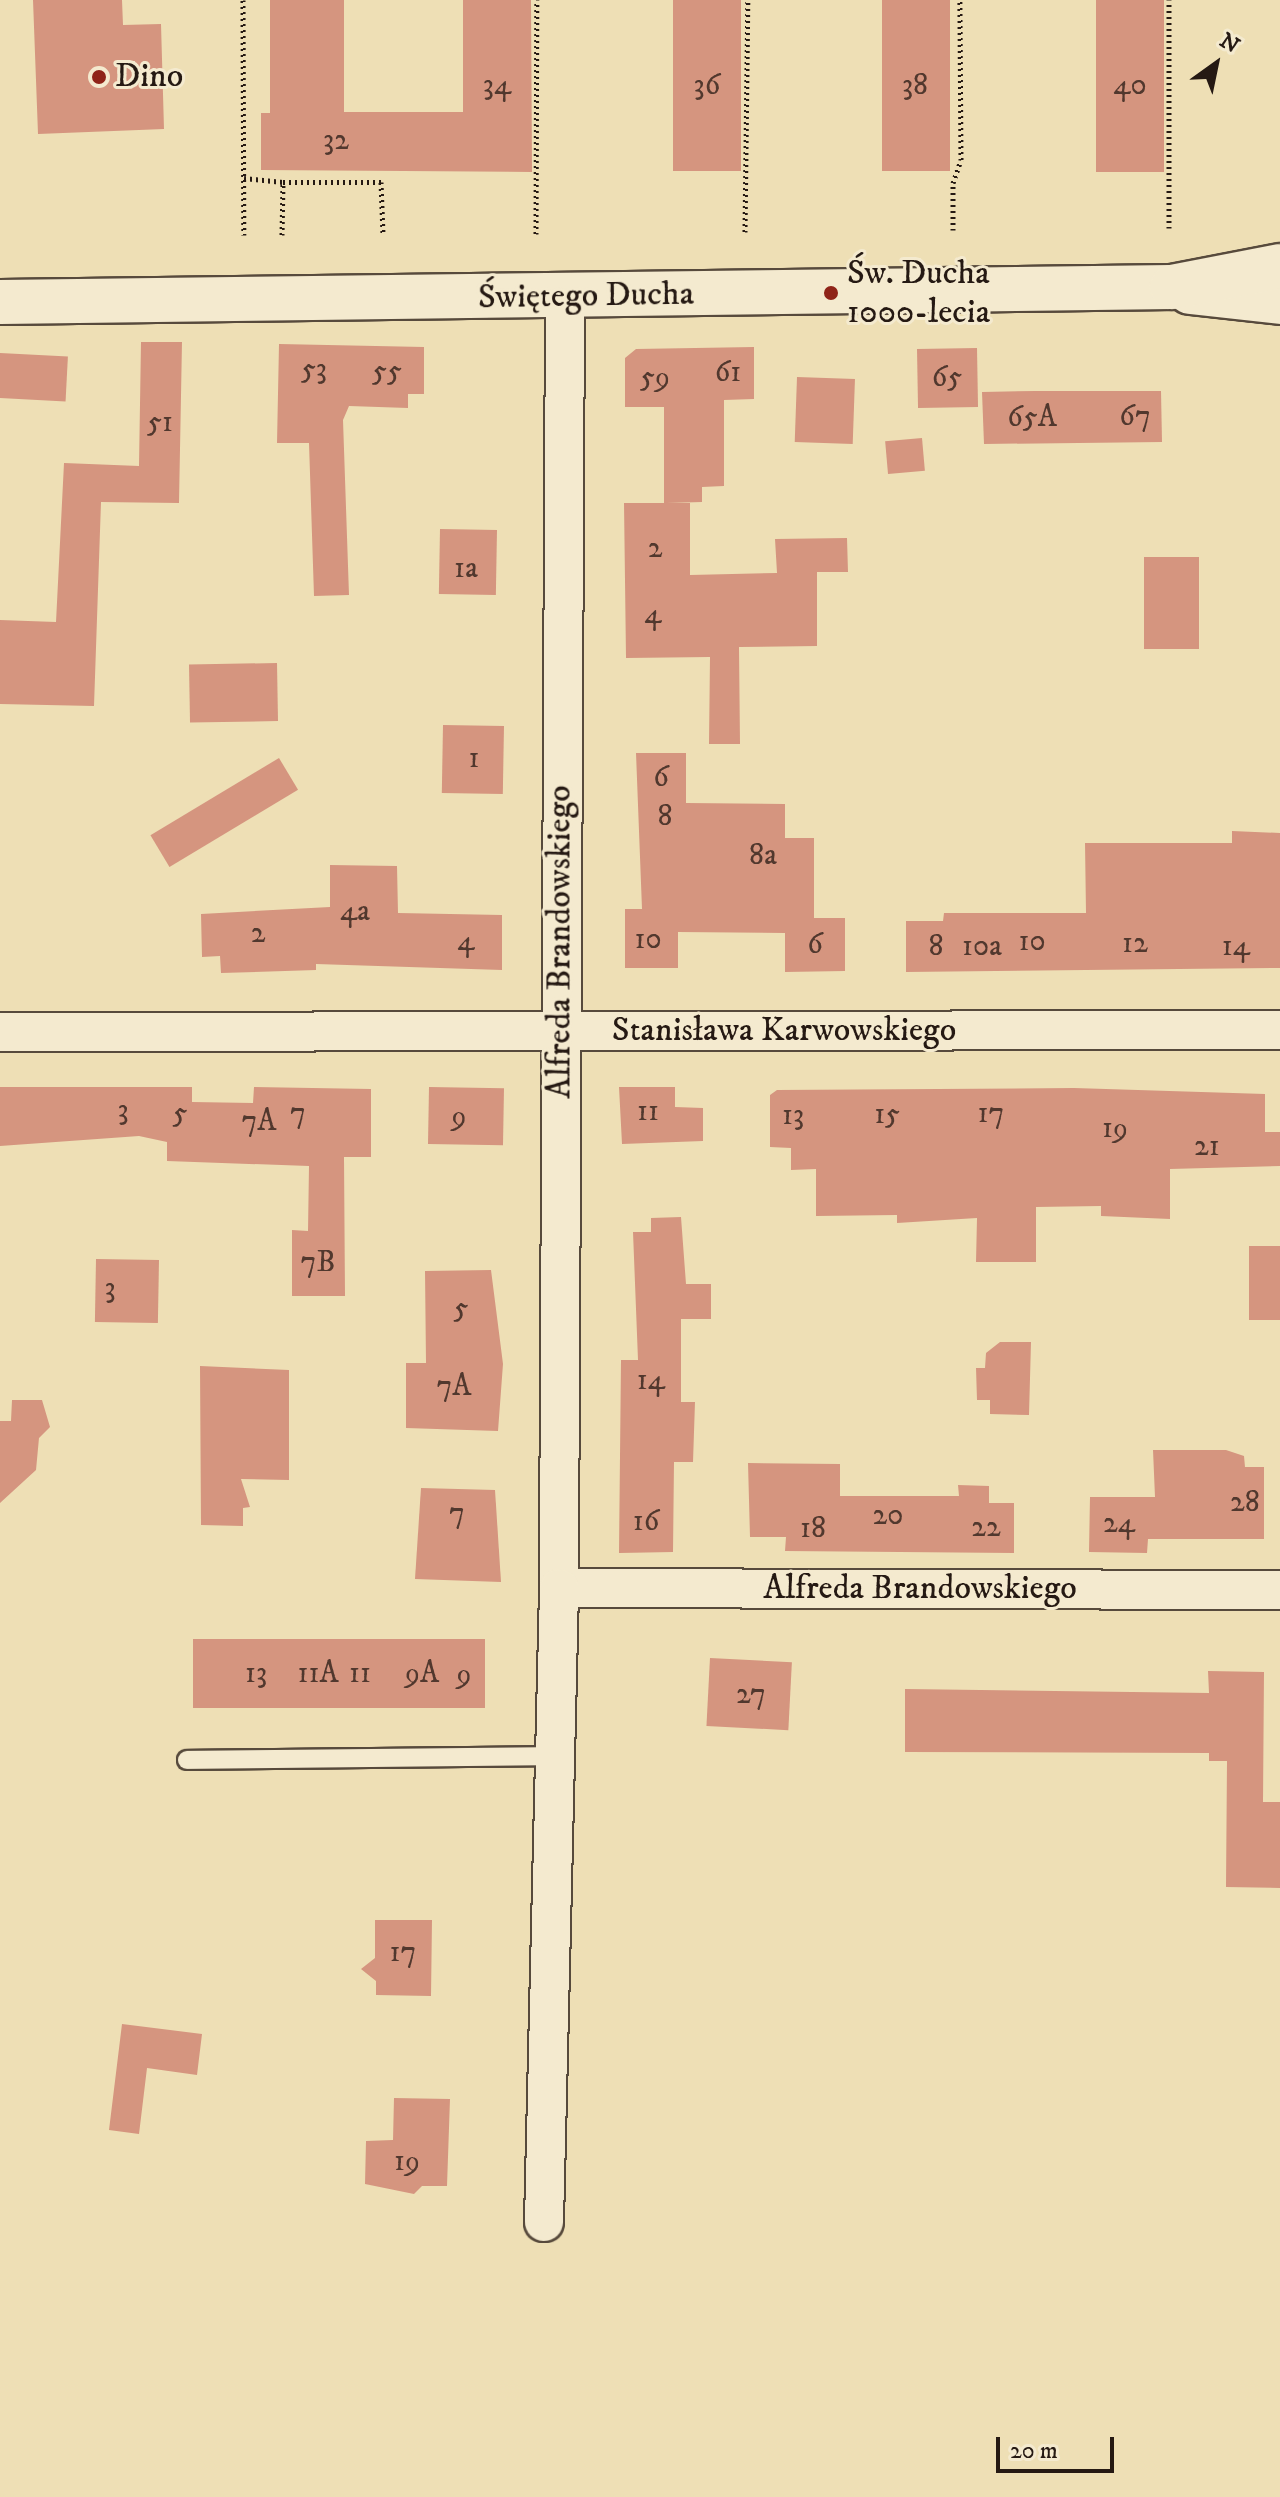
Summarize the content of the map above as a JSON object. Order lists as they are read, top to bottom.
{
  "streets": {
    "street": ["Świętego Ducha", "Alfreda Brandowskiego", "Stanisława Karwowskiego"]
  },
  "crossings": [
    ["Świętego Ducha", "Alfreda Brandowskiego"],
    ["Alfreda Brandowskiego", "Stanisława Karwowskiego"]
  ],
  "places": ["Dino", "Św. Ducha 1000-lecia"],
  "house_numbers": [
    "34",
    "36",
    "38",
    "40",
    "32",
    "53",
    "55",
    "61",
    "59",
    "65",
    "67",
    "65A",
    "51",
    "2",
    "1a",
    "4",
    "1",
    "6",
    "8",
    "8a",
    "4a",
    "2",
    "10",
    "4",
    "10",
    "12",
    "6",
    "8",
    "10a",
    "14",
    "3",
    "11",
    "5",
    "7",
    "17",
    "15",
    "13",
    "9",
    "7A",
    "19",
    "21",
    "7B",
    "3",
    "5",
    "14",
    "7A",
    "28",
    "7",
    "20",
    "16",
    "24",
    "22",
    "18",
    "13",
    "11A",
    "11",
    "9A",
    "9",
    "27",
    "17",
    "19"
  ],
  "scale_bar": "20 m",
  "north": "top right"
}
